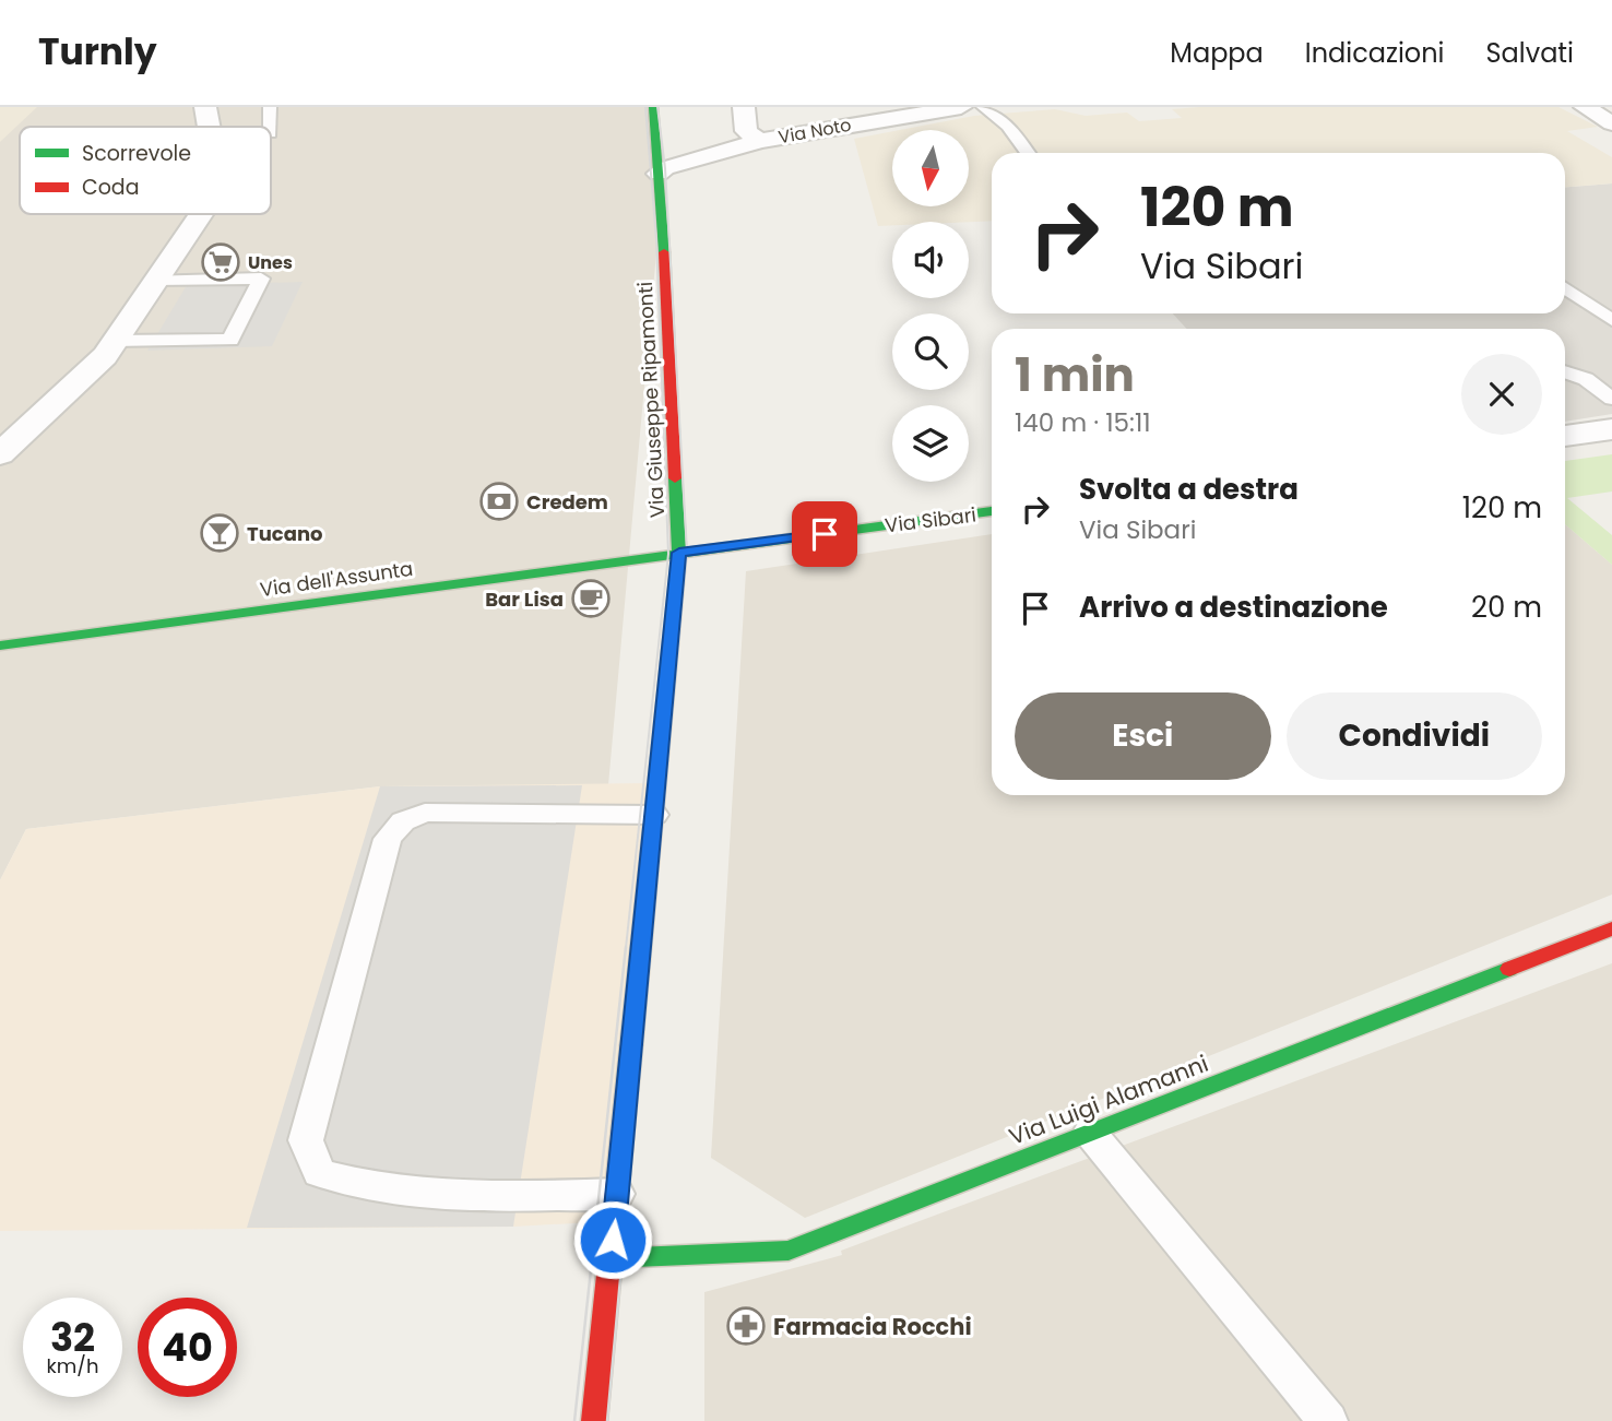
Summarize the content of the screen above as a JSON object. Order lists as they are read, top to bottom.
{
  "streets": {
    "street": [
      "Via Noto",
      "Via Giuseppe Ripamonti",
      "Via Sibari",
      "Via dell'Assunta",
      "Via Luigi Alamanni"
    ]
  },
  "crossings": [
    ["Via Noto", "Via Giuseppe Ripamonti"],
    ["Via Giuseppe Ripamonti", "Via Sibari"],
    ["Via Giuseppe Ripamonti", "Via dell'Assunta"],
    ["Via Giuseppe Ripamonti", "Via Luigi Alamanni"],
    ["Via Sibari", "Via dell'Assunta"]
  ],
  "places": {
    "supermarket": ["Unes"],
    "bank": ["Credem"],
    "bar": ["Tucano"],
    "cafe": ["Bar Lisa"],
    "pharmacy": ["Farmacia Rocchi"]
  },
  "legend": ["Scorrevole", "Coda"],
  "north": "bottom",
  "page": {
    "header": "Turnly",
    "nav": ["Mappa", "Indicazioni", "Salvati"],
    "turn": ["120 m", "Via Sibari"],
    "heading": ["1 min", "140 m · 15:11"],
    "list": [
      {
        "name": "Svolta a destra",
        "note": "Via Sibari",
        "value": "120 m"
      },
      {
        "name": "Arrivo a destinazione",
        "value": "20 m"
      }
    ],
    "buttons": ["Esci", "Condividi"],
    "speed": "32 km/h",
    "limit": "40"
  }
}
